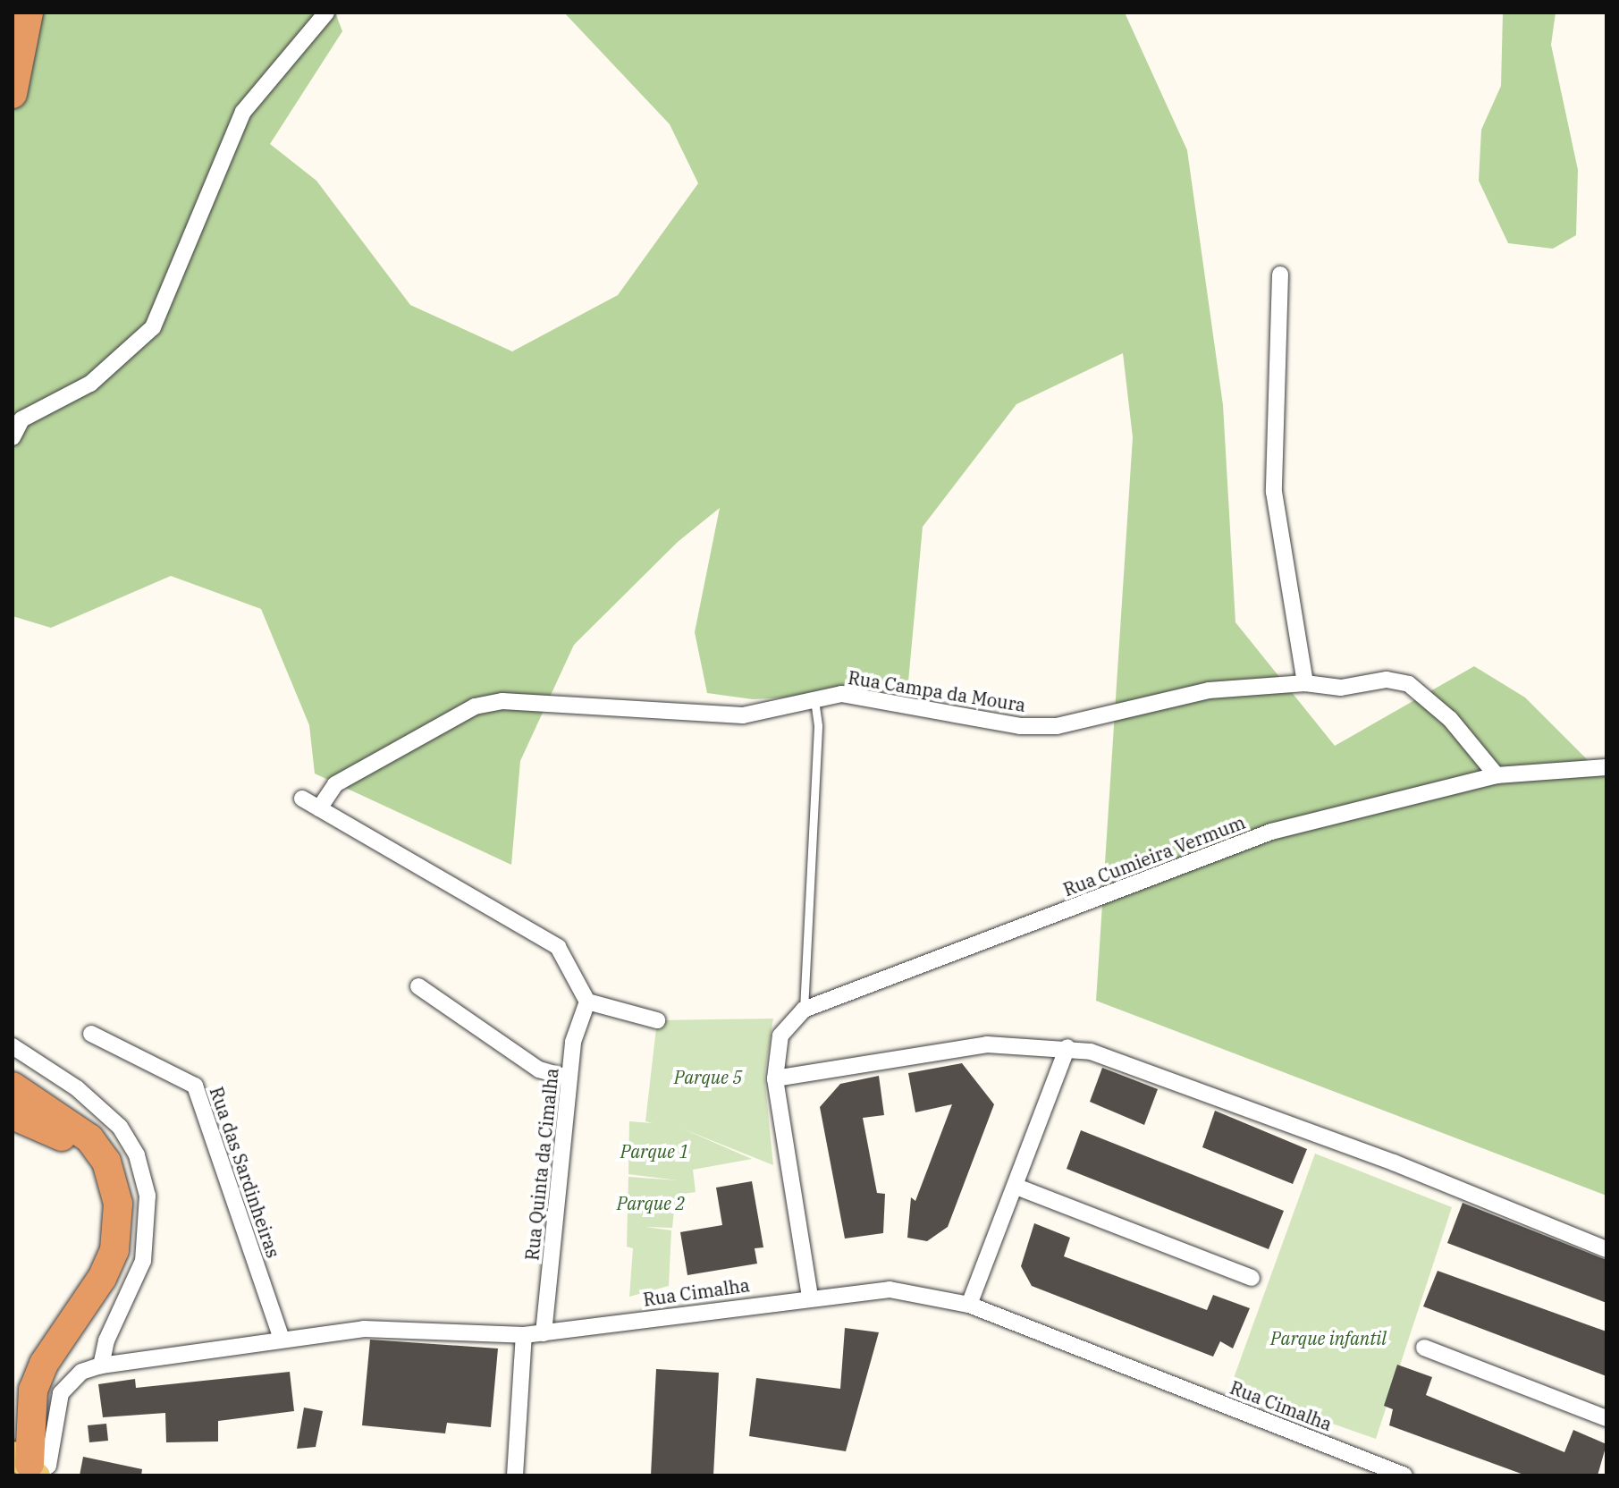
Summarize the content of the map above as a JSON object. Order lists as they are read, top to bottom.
{
  "streets": {
    "street": [
      "Rua Campa da Moura",
      "Rua Cumieira Vermum",
      "Rua Quinta da Cimalha",
      "Rua das Sardinheiras",
      "Rua Cimalha"
    ]
  },
  "crossings": [
    ["Rua Campa da Moura", "Rua Cumieira Vermum"],
    ["Rua Cumieira Vermum", "Rua Cimalha"],
    ["Rua Quinta da Cimalha", "Rua Cimalha"],
    ["Rua das Sardinheiras", "Rua Cimalha"]
  ],
  "parks": [
    "Parque 5",
    "Parque 1",
    "Parque 2",
    "Parque infantil"
  ]
}
